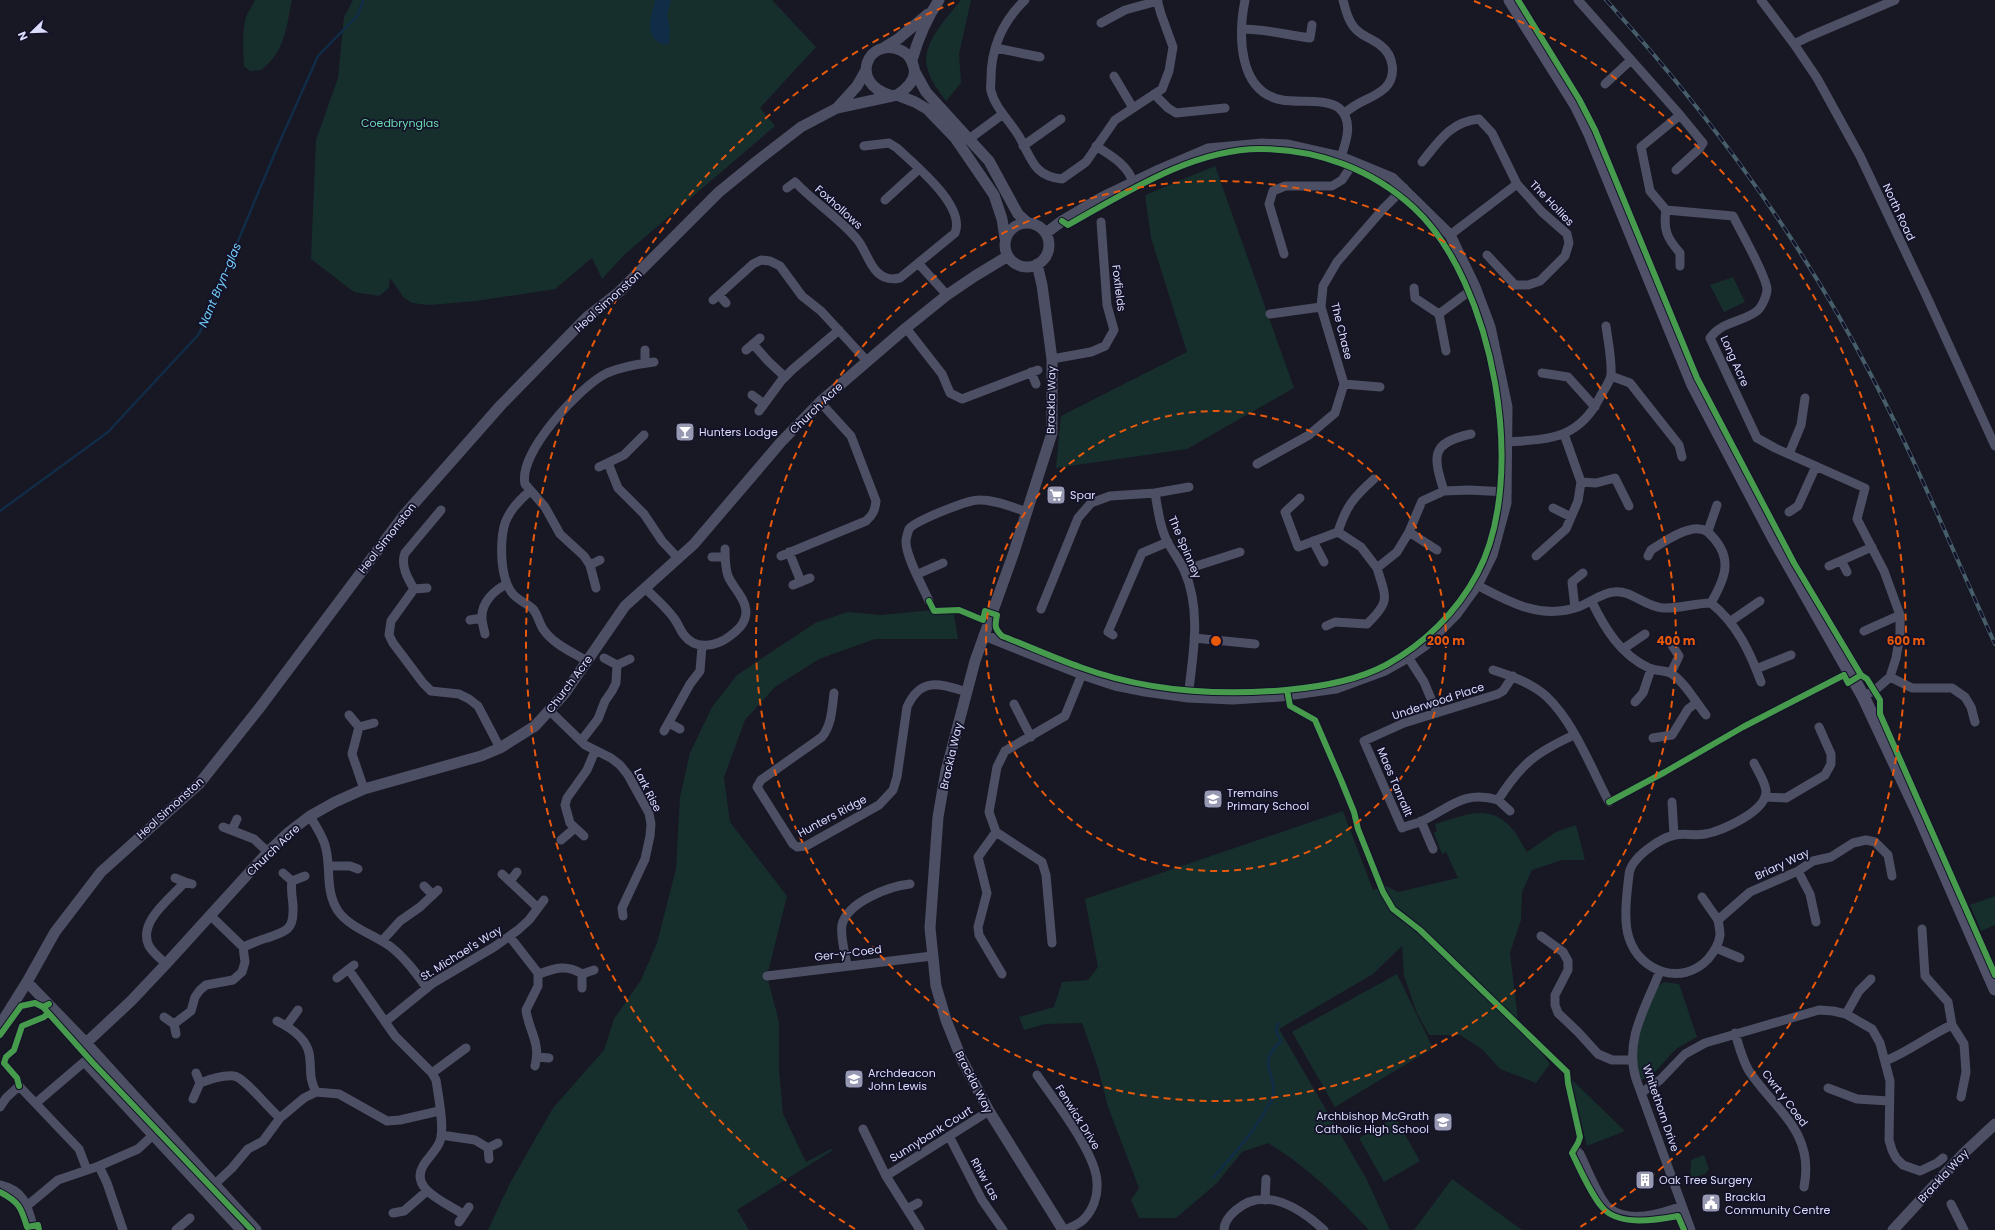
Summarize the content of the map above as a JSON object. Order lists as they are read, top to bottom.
{
  "streets": {
    "street": [
      "The Hollies",
      "Foxhollows",
      "North Road",
      "Foxfields",
      "Heol Simonston",
      "The Chase",
      "Long Acre",
      "Brackla Way",
      "Church Acre",
      "The Spinney",
      "Underwood Place",
      "Maes Tanrallt",
      "Lark Rise",
      "Hunters Ridge",
      "Briary Way",
      "St. Michael's Way",
      "Ger-y-Coed",
      "Cwrt y Coed",
      "Whitethorn Drive",
      "Fenwick Drive",
      "Sunnybank Court",
      "Rhiw Las"
    ]
  },
  "crossings": [
    ["Foxfields", "Brackla Way"],
    ["Brackla Way", "Church Acre"],
    ["Brackla Way", "Hunters Ridge"],
    ["Brackla Way", "Ger-y-Coed"],
    ["Brackla Way", "Fenwick Drive"],
    ["Brackla Way", "Sunnybank Court"],
    ["Church Acre", "Lark Rise"],
    ["Underwood Place", "Maes Tanrallt"],
    ["Sunnybank Court", "Rhiw Las"]
  ],
  "water": ["Nant Bryn-glas"],
  "parks": ["Coedbrynglas"],
  "places": {
    "bar": ["Hunters Lodge"],
    "supermarket": ["Spar"],
    "school or university": ["Tremains Primary School", "Archdeacon John Lewis", "Archbishop McGrath Catholic High School"],
    "building": ["Oak Tree Surgery"],
    "public building": ["Brackla Community Centre"]
  },
  "north": "bottom left",
  "rings": ["200 m", "400 m", "600 m"]
}
